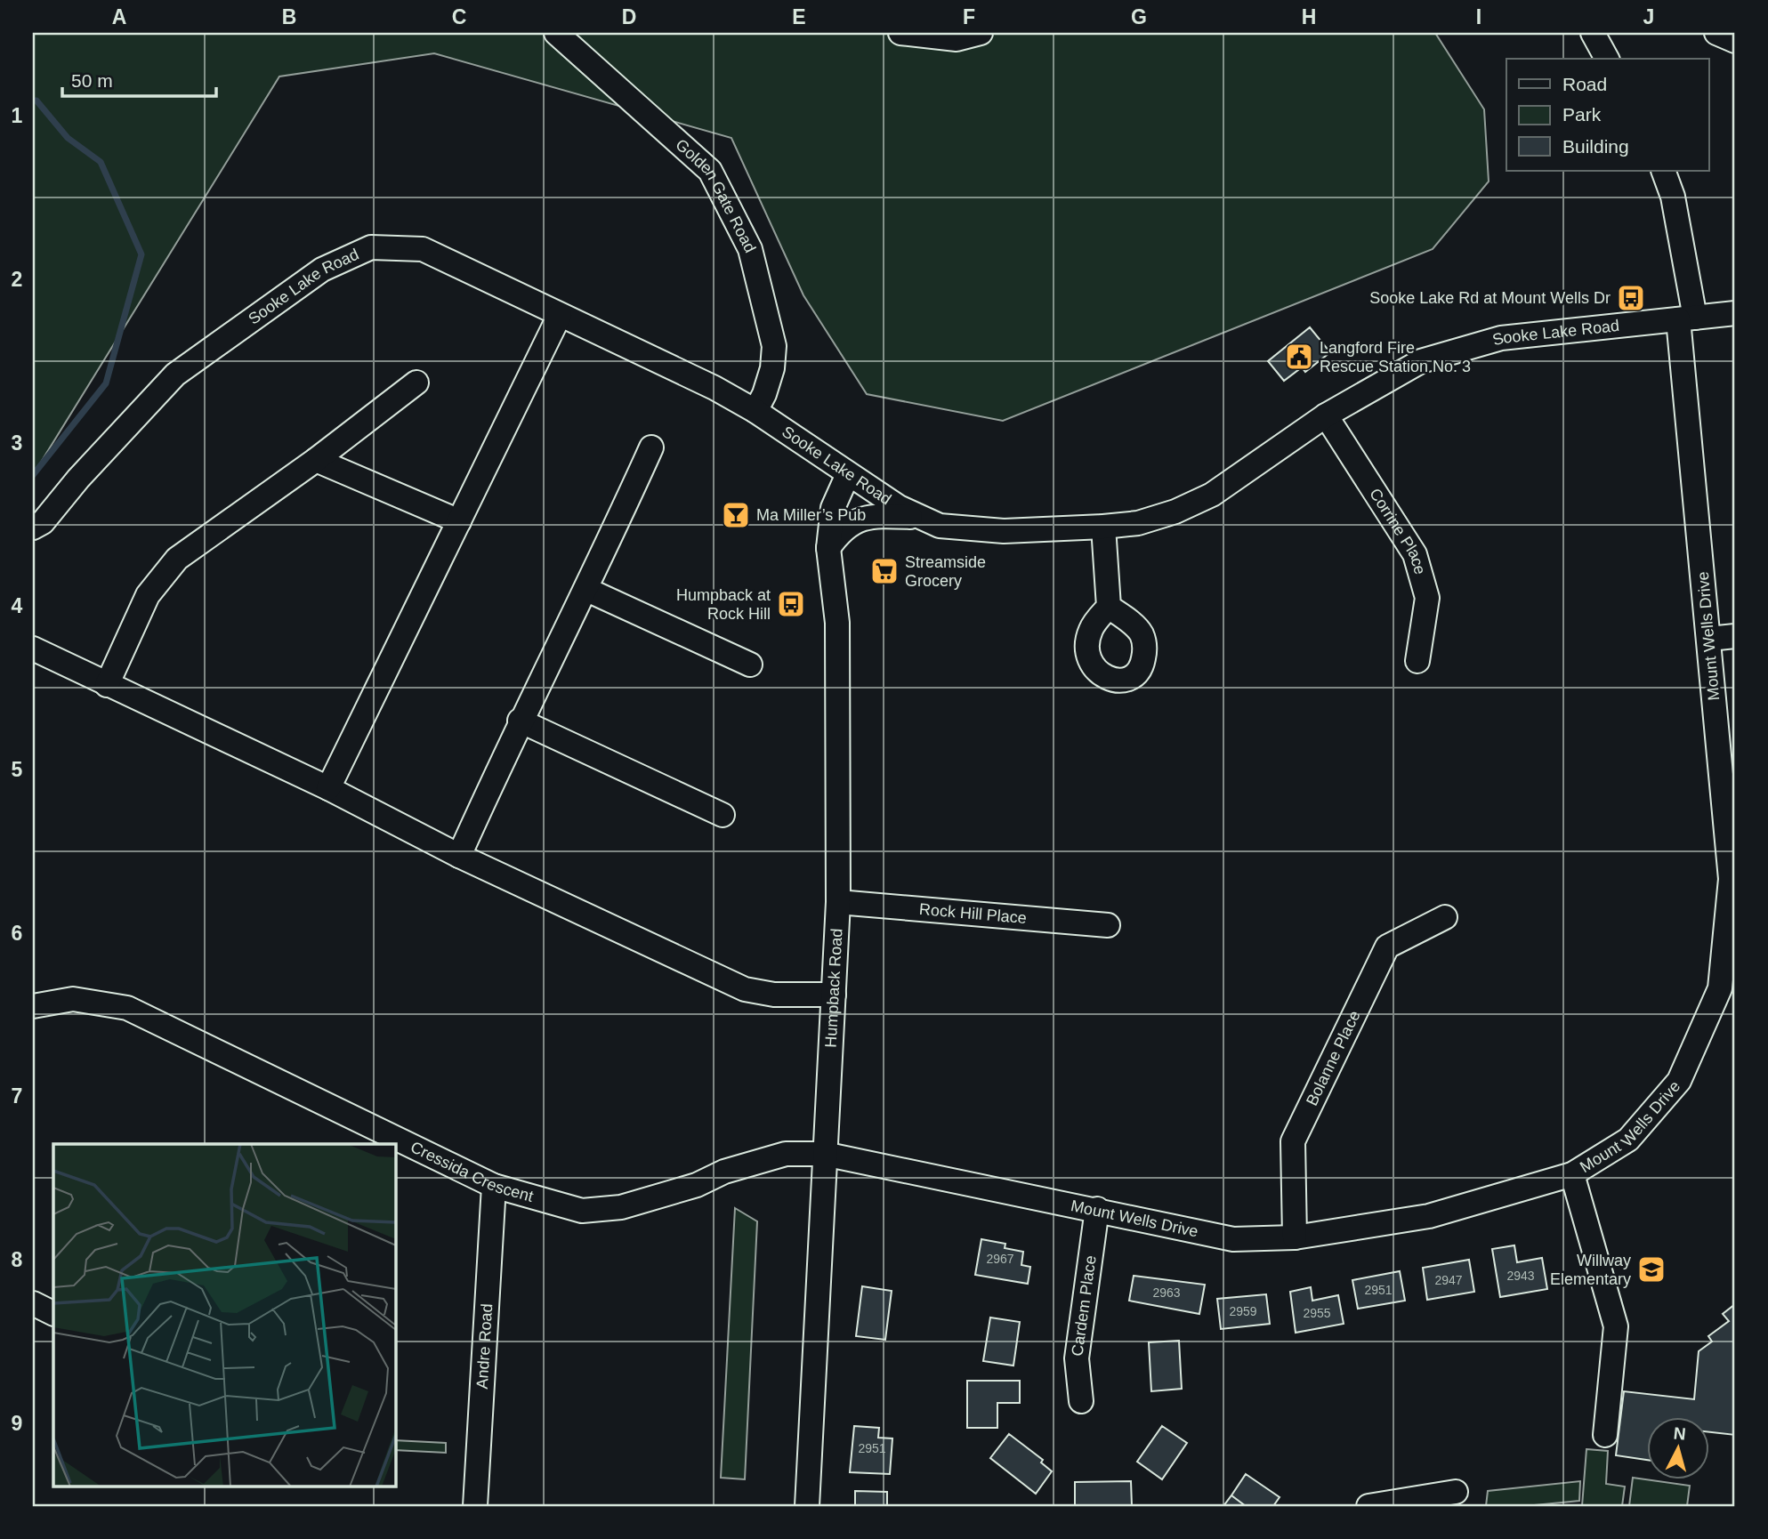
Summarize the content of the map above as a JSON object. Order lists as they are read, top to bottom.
{
  "streets": {
    "street": [
      "Golden Gate Road",
      "Sooke Lake Road",
      "Corrine Place",
      "Mount Wells Drive",
      "Rock Hill Place",
      "Humpback Road",
      "Bolanne Place",
      "Cressida Crescent",
      "Cardem Place",
      "Andre Road"
    ]
  },
  "crossings": [
    ["Golden Gate Road", "Sooke Lake Road"],
    ["Sooke Lake Road", "Corrine Place"],
    ["Sooke Lake Road", "Mount Wells Drive"],
    ["Sooke Lake Road", "Humpback Road"],
    ["Mount Wells Drive", "Humpback Road"],
    ["Mount Wells Drive", "Bolanne Place"],
    ["Mount Wells Drive", "Cressida Crescent"],
    ["Mount Wells Drive", "Cardem Place"],
    ["Rock Hill Place", "Humpback Road"],
    ["Humpback Road", "Cressida Crescent"],
    ["Cressida Crescent", "Andre Road"]
  ],
  "places": {
    "bus stop": ["Sooke Lake Rd at Mount Wells Dr", "Humpback at Rock Hill"],
    "public building": ["Langford Fire Rescue Station No. 3"],
    "bar": ["Ma Miller’s Pub"],
    "supermarket": ["Streamside Grocery"],
    "school or university": ["Willway Elementary"]
  },
  "house_numbers": [
    "2967",
    "2943",
    "2947",
    "2951",
    "2963",
    "2959",
    "2955",
    "2951"
  ],
  "legend": ["Road", "Park", "Building"],
  "scale_bar": "50 m",
  "north": "top",
  "grid": {
    "columns": [
      "A",
      "B",
      "C",
      "D",
      "E",
      "F",
      "G",
      "H",
      "I",
      "J"
    ],
    "rows": [
      "1",
      "2",
      "3",
      "4",
      "5",
      "6",
      "7",
      "8",
      "9"
    ]
  }
}
